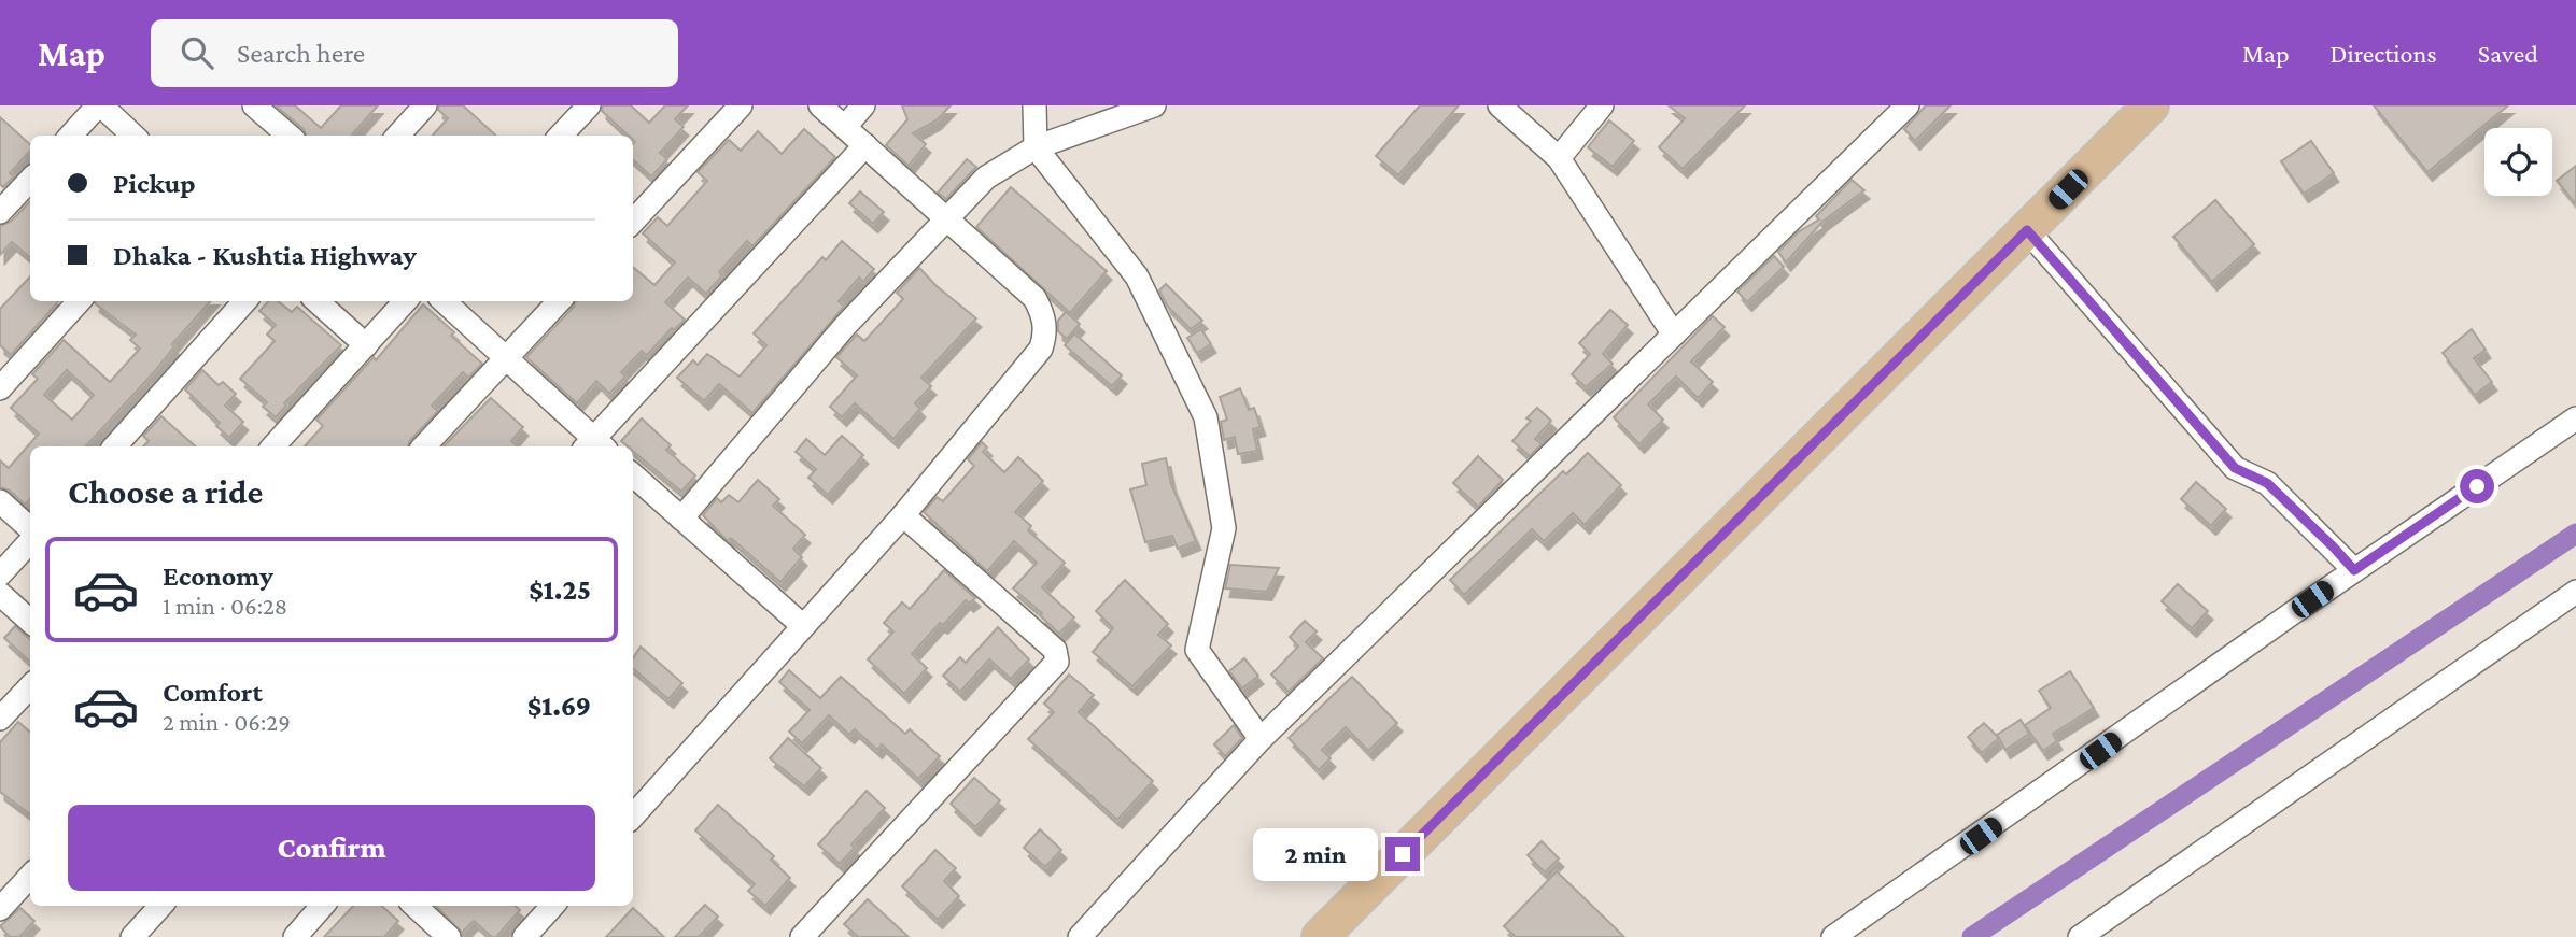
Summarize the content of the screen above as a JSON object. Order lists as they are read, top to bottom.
{
  "page": {
    "header": "Map",
    "search": "Search here",
    "nav": ["Map", "Directions", "Saved"],
    "banner": ["Pickup", "Dhaka - Kushtia Highway"],
    "heading": "Choose a ride",
    "list": [
      {
        "name": "Economy",
        "note": "1 min · 06:28",
        "value": "$1.25"
      },
      {
        "name": "Comfort",
        "note": "2 min · 06:29",
        "value": "$1.69"
      }
    ],
    "buttons": "Confirm",
    "bubble": "2 min"
  }
}
